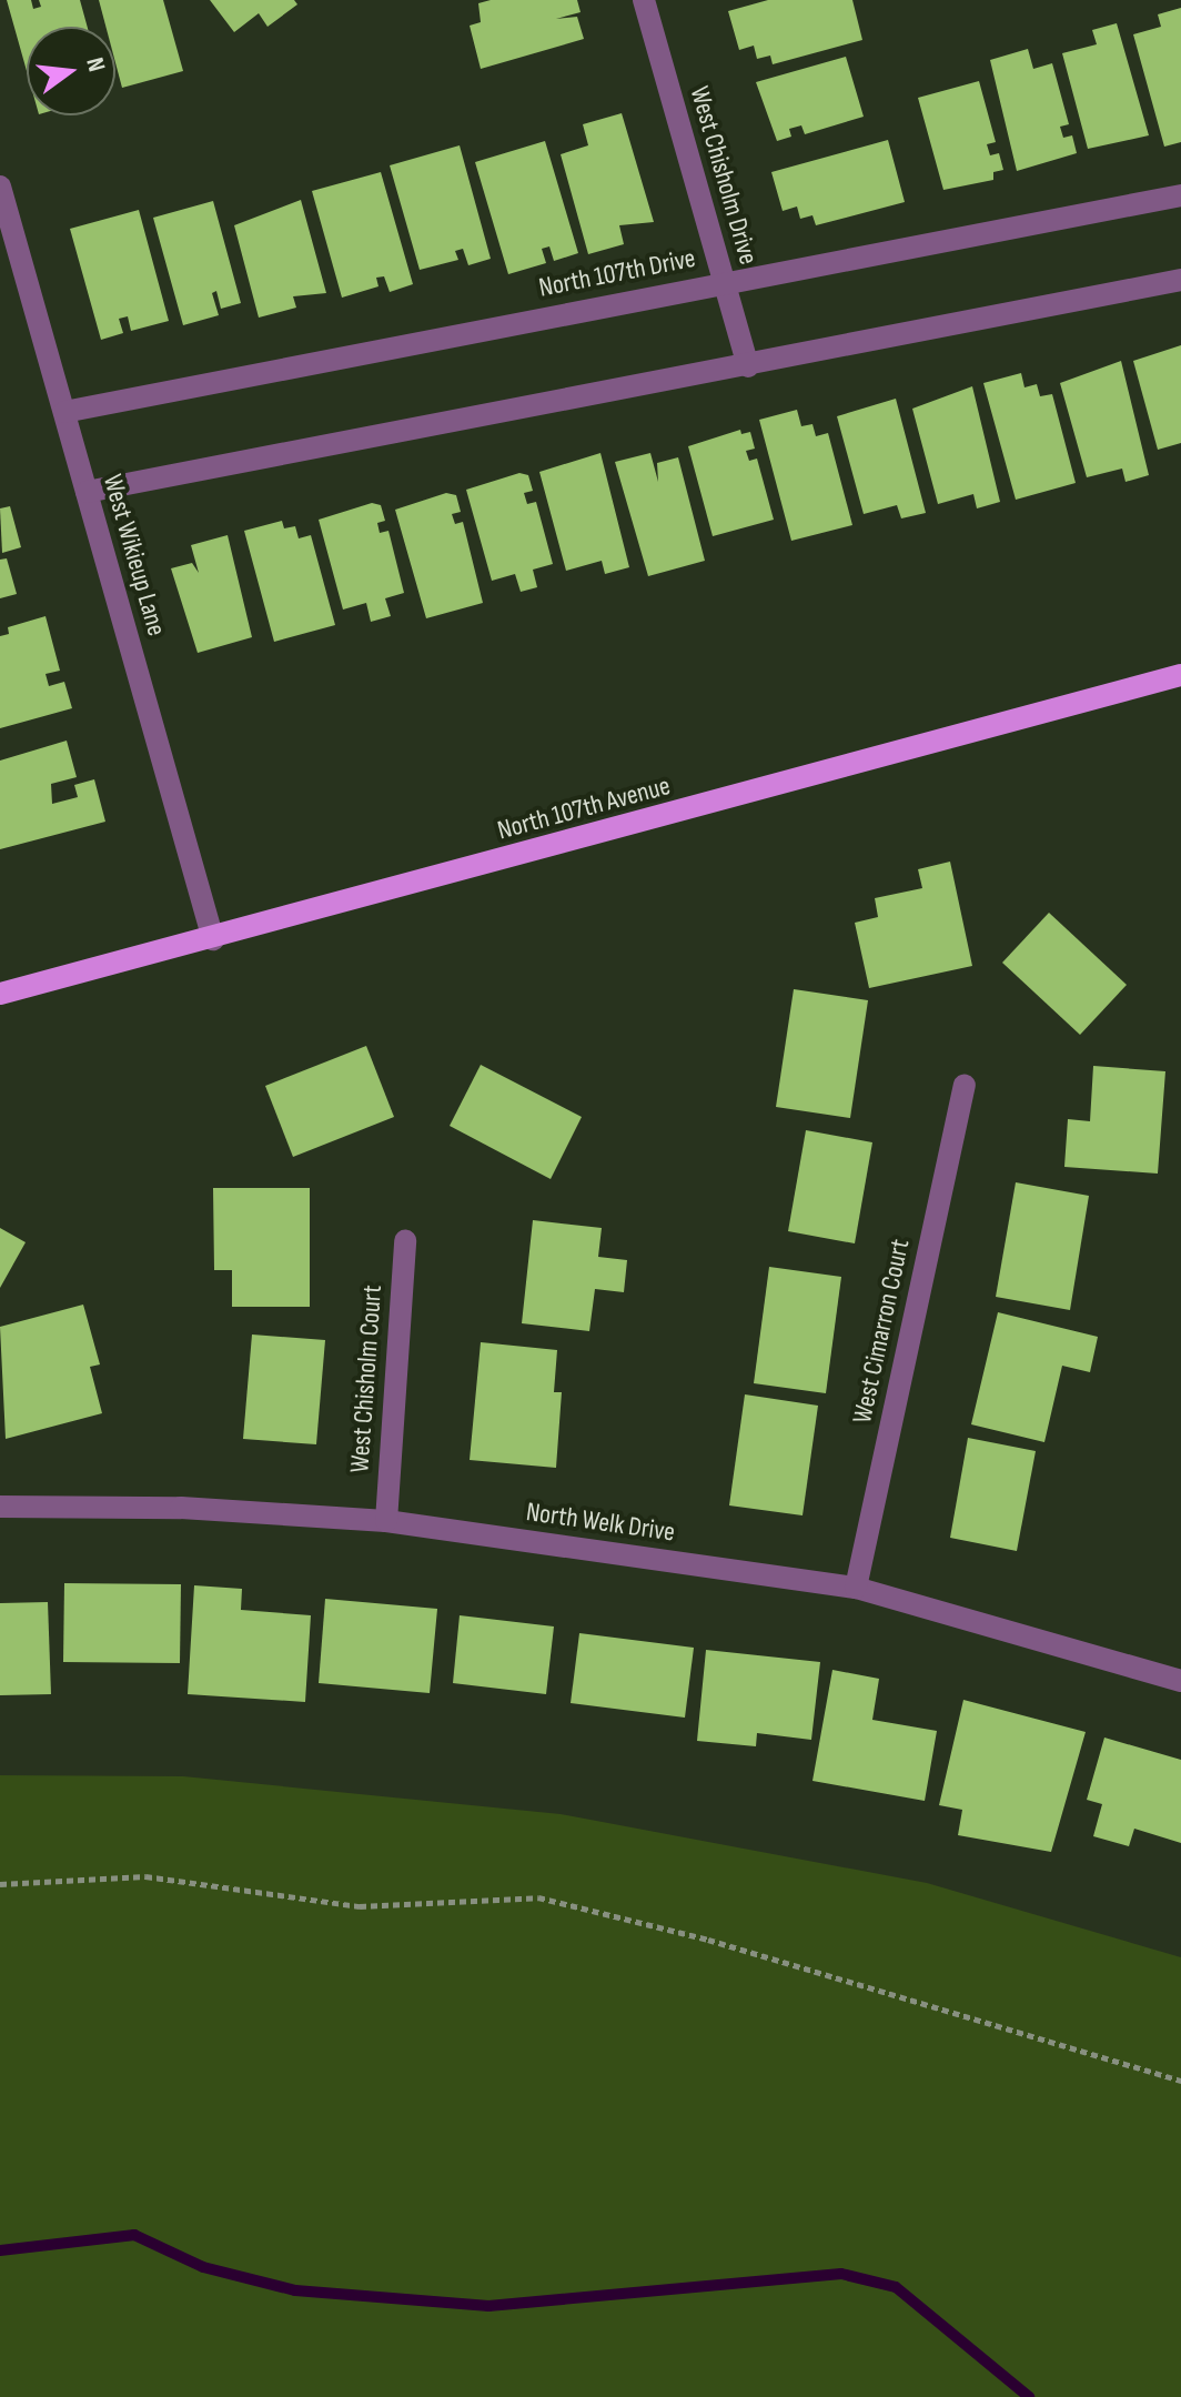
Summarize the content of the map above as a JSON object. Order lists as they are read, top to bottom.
{
  "streets": {
    "main road": ["North 107th Avenue"],
    "street": [
      "West Chisholm Drive",
      "North 107th Drive",
      "West Wikieup Lane",
      "West Cimarron Court",
      "West Chisholm Court",
      "North Welk Drive"
    ]
  },
  "crossings": [
    ["West Chisholm Drive", "North 107th Drive"],
    ["North 107th Drive", "West Wikieup Lane"],
    ["West Wikieup Lane", "North 107th Avenue"],
    ["West Cimarron Court", "North Welk Drive"],
    ["West Chisholm Court", "North Welk Drive"]
  ],
  "north": "right"
}
